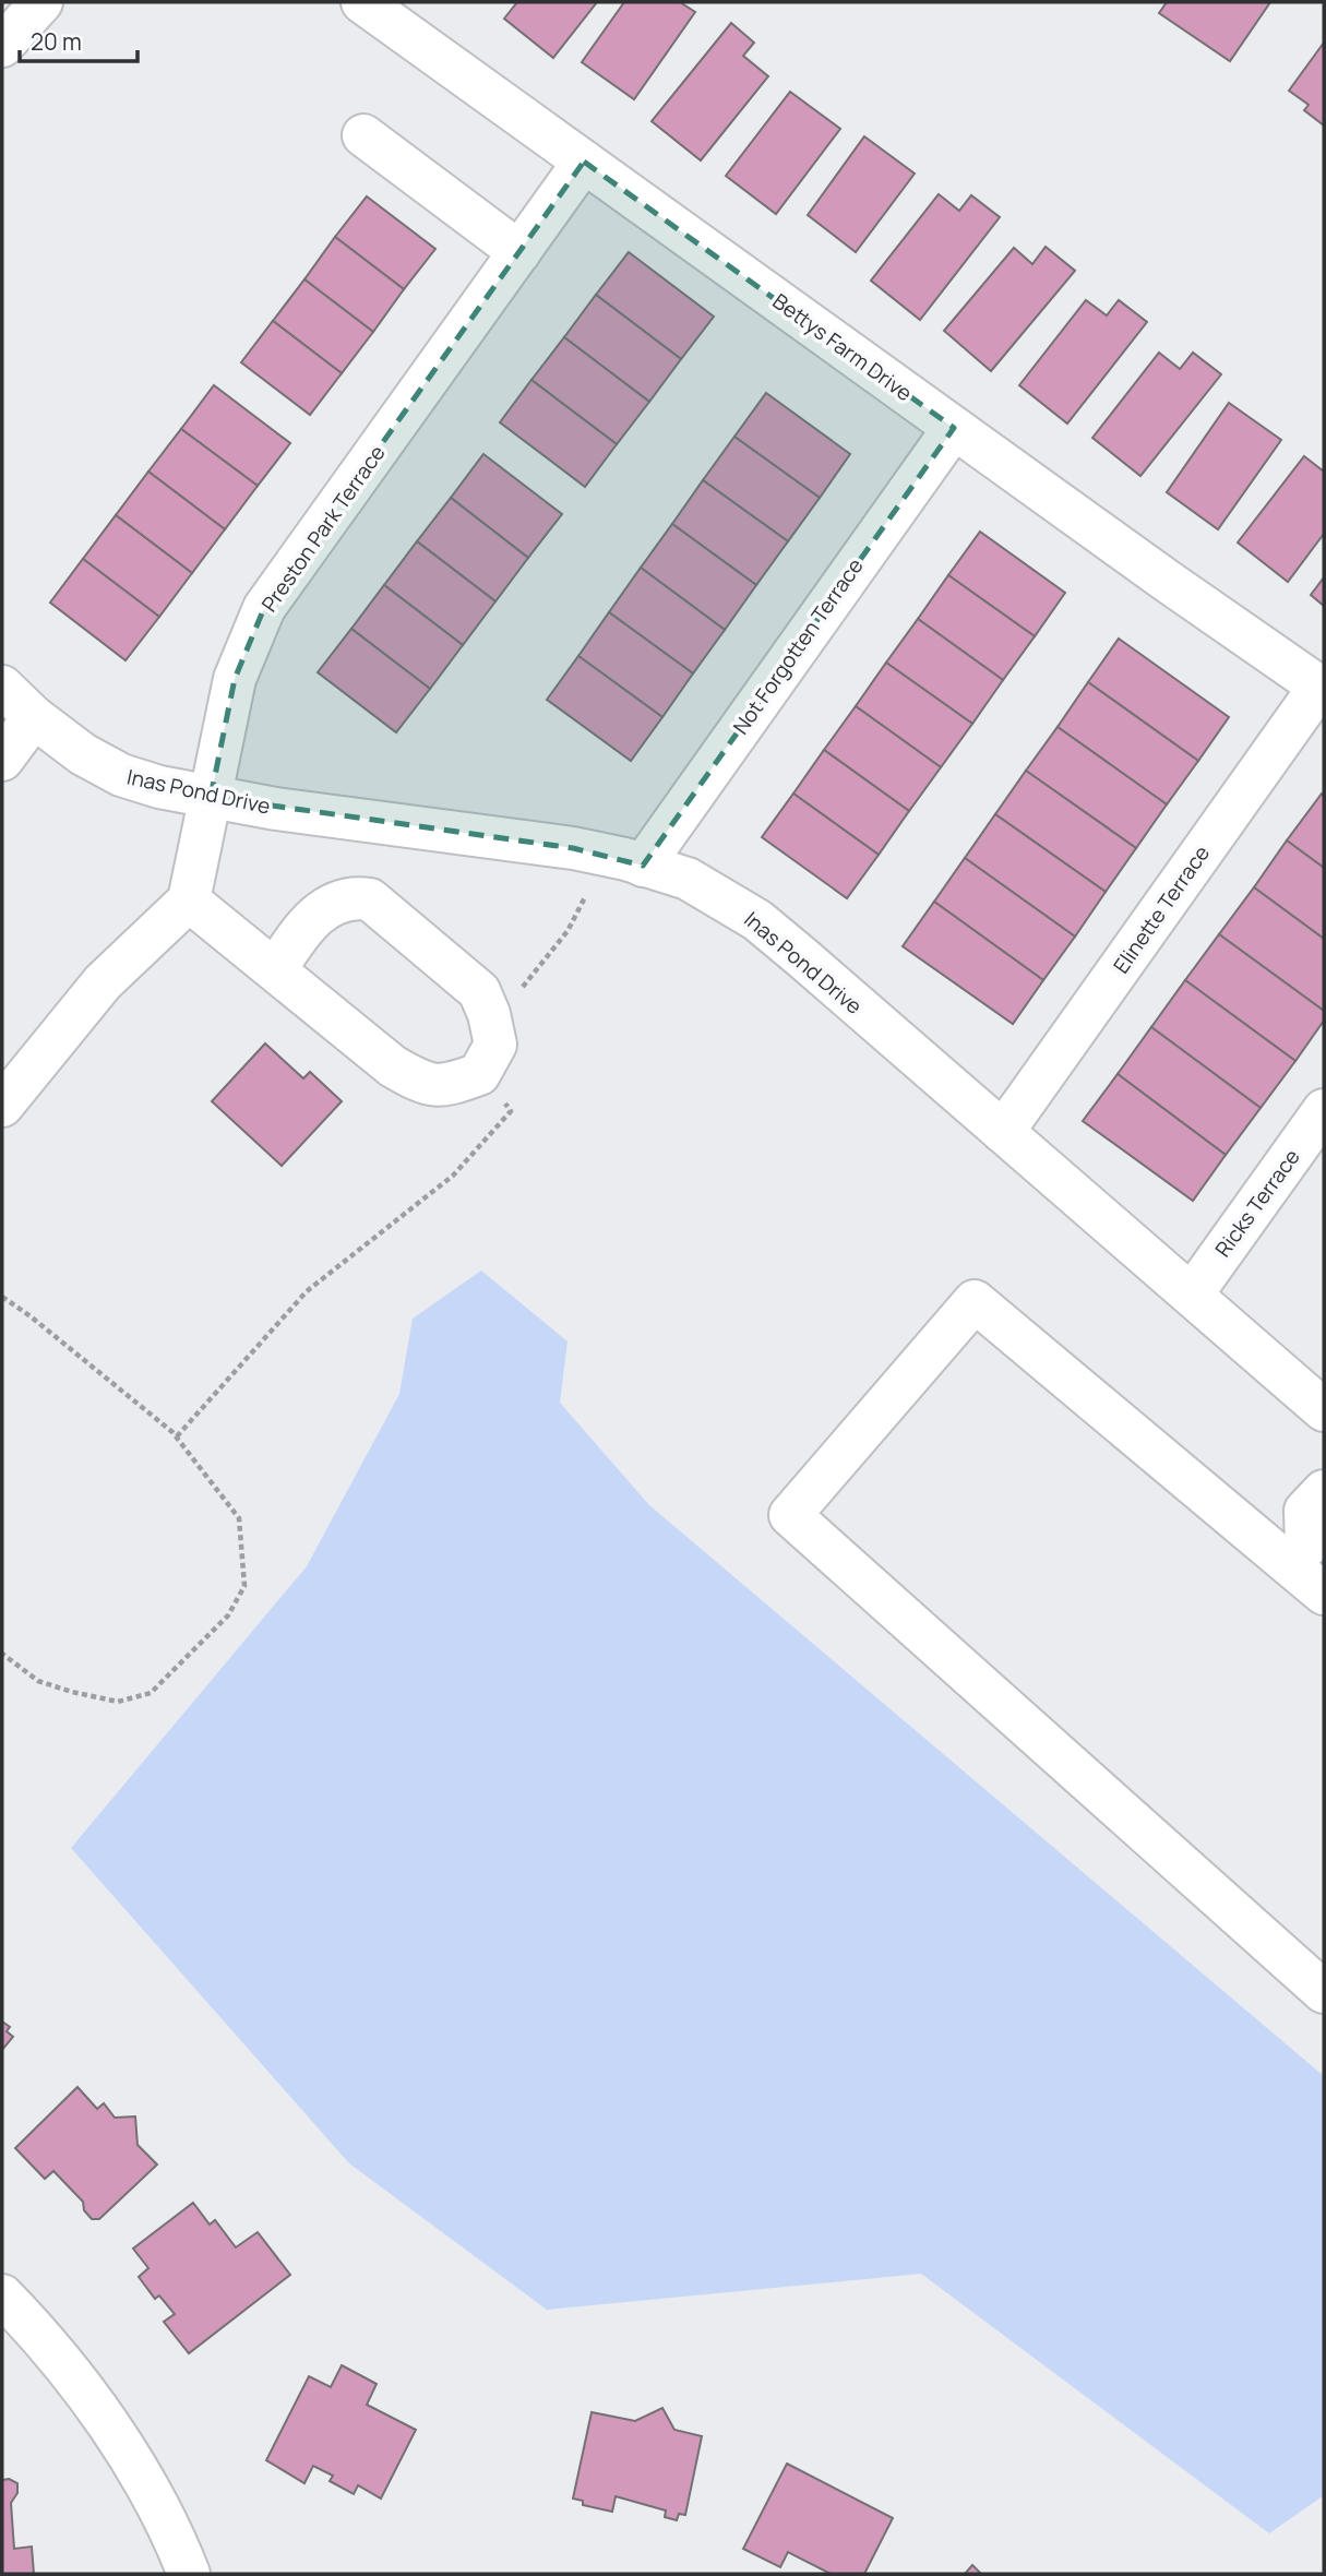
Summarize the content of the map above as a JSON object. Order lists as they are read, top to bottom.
{
  "streets": {
    "street": [
      "Bettys Farm Drive",
      "Preston Park Terrace",
      "Not Forgotten Terrace",
      "Inas Pond Drive",
      "Elinette Terrace",
      "Ricks Terrace"
    ]
  },
  "crossings": [
    ["Bettys Farm Drive", "Preston Park Terrace"],
    ["Bettys Farm Drive", "Not Forgotten Terrace"],
    ["Bettys Farm Drive", "Elinette Terrace"],
    ["Preston Park Terrace", "Inas Pond Drive"],
    ["Not Forgotten Terrace", "Inas Pond Drive"],
    ["Inas Pond Drive", "Elinette Terrace"],
    ["Inas Pond Drive", "Ricks Terrace"]
  ],
  "scale_bar": "20 m"
}
